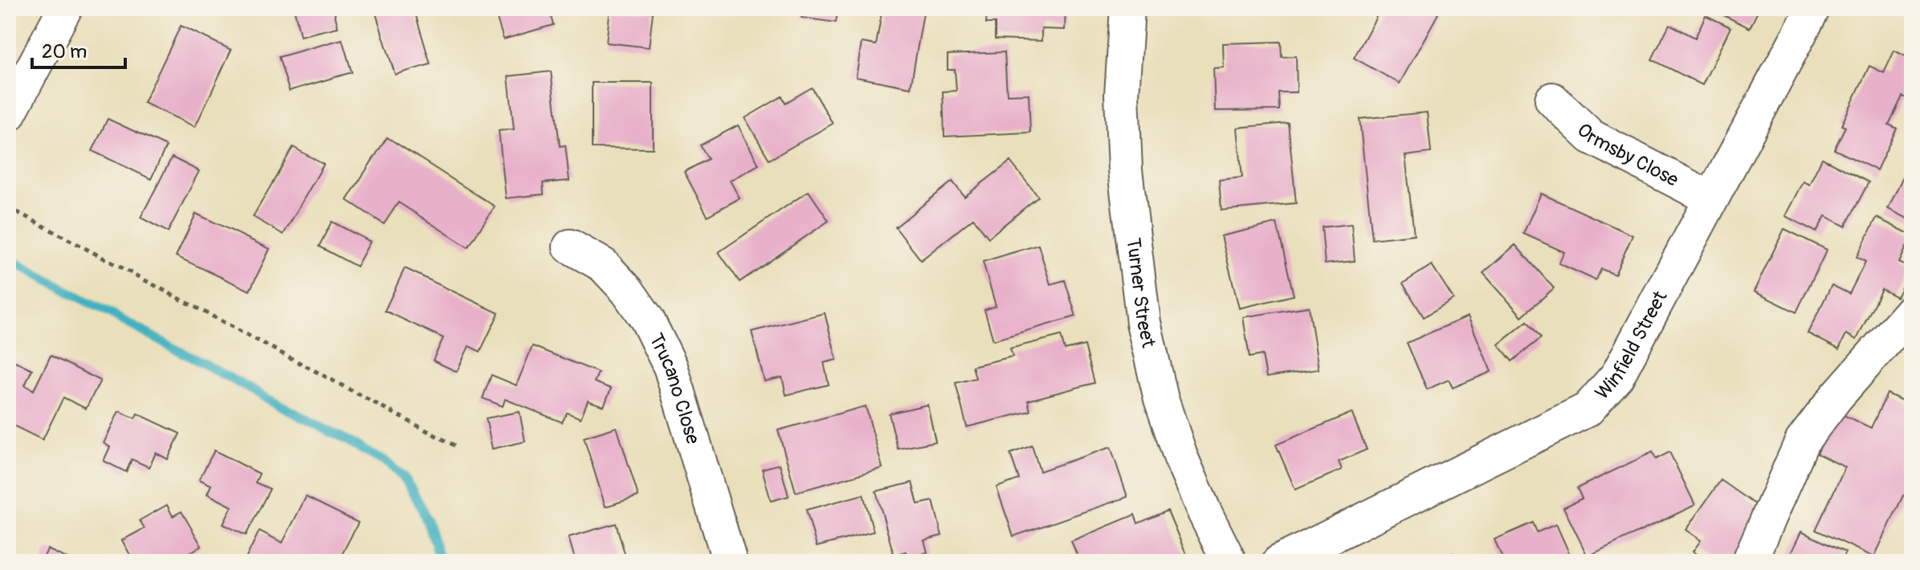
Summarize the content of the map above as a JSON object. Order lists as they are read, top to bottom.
{
  "streets": {
    "street": [
      "Ormsby Close",
      "Turner Street",
      "Winfield Street",
      "Trucano Close"
    ]
  },
  "crossings": [
    ["Ormsby Close", "Winfield Street"]
  ],
  "scale_bar": "20 m"
}
